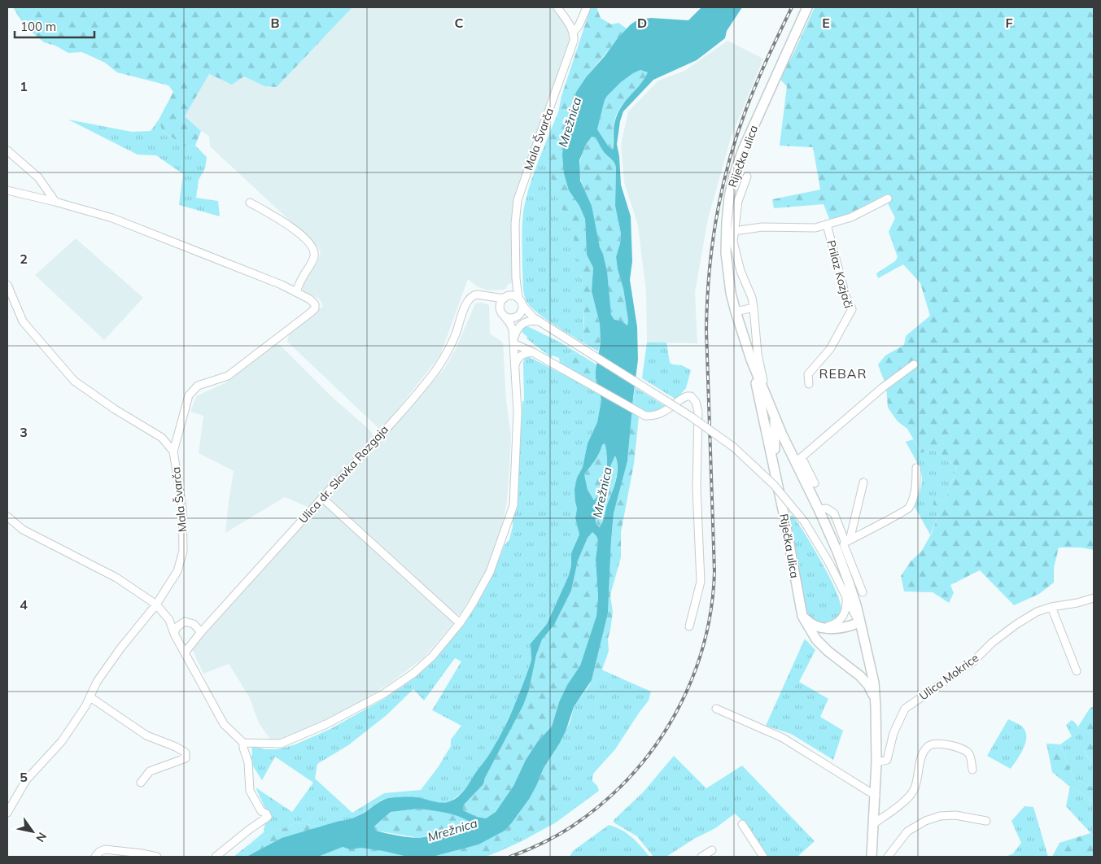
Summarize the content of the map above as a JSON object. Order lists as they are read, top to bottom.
{
  "streets": {
    "main road": ["Riječka ulica"],
    "street": [
      "Mala Švarča",
      "Prilaz Kozjači",
      "Ulica dr. Slavka Rozgaja",
      "Ulica Mokrice"
    ]
  },
  "crossings": [
    ["Riječka ulica", "Prilaz Kozjači"],
    ["Riječka ulica", "Ulica Mokrice"]
  ],
  "districts": ["REBAR"],
  "water": ["Mrežnica"],
  "scale_bar": "100 m",
  "north": "bottom right",
  "grid": {
    "columns": [
      "B",
      "C",
      "D",
      "E",
      "F"
    ],
    "rows": [
      "1",
      "2",
      "3",
      "4",
      "5"
    ]
  }
}
